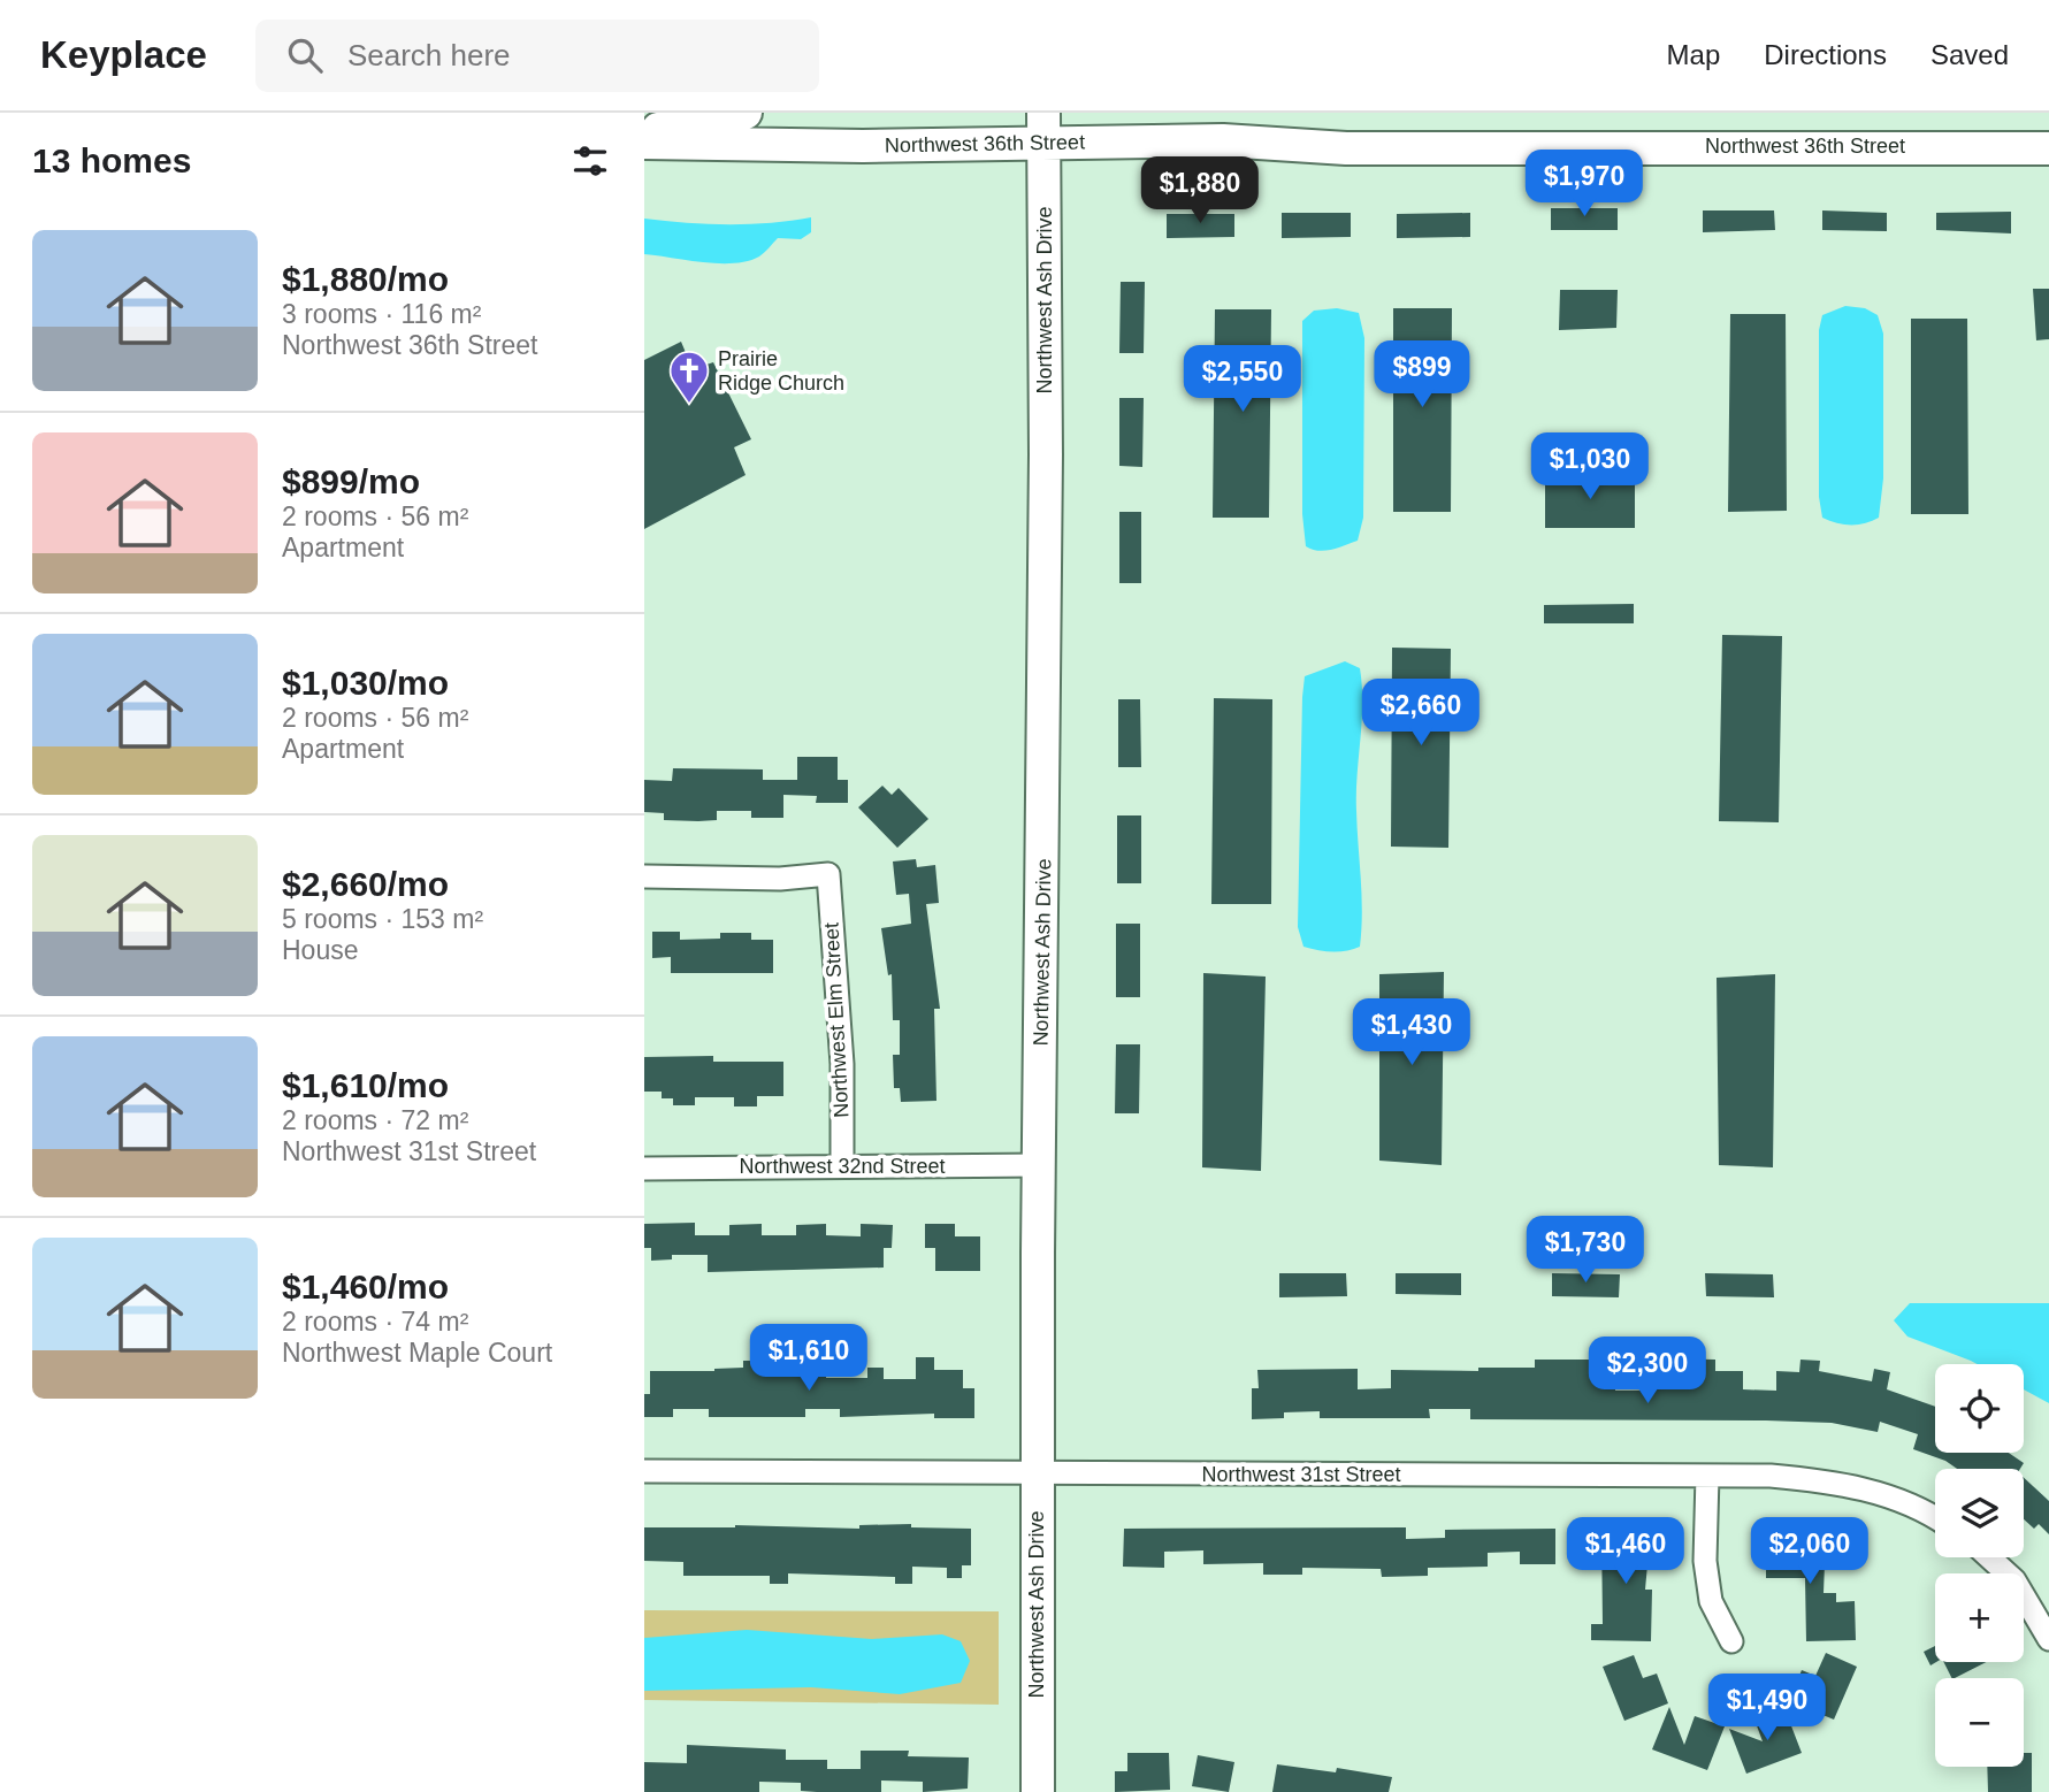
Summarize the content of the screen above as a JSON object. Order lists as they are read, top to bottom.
{
  "streets": {
    "street": [
      "Northwest 36th Street",
      "Northwest Ash Drive",
      "Northwest Elm Street",
      "Northwest 32nd Street",
      "Northwest 31st Street"
    ]
  },
  "crossings": [
    ["Northwest 36th Street", "Northwest Ash Drive"],
    ["Northwest Ash Drive", "Northwest 32nd Street"],
    ["Northwest Ash Drive", "Northwest 31st Street"],
    ["Northwest Elm Street", "Northwest 32nd Street"]
  ],
  "places": {
    "church": ["Prairie Ridge Church"]
  },
  "page": {
    "header": "Keyplace",
    "search": "Search here",
    "nav": ["Map", "Directions", "Saved"],
    "heading": "13 homes",
    "price": [
      "$1,970",
      "$1,880",
      "$899",
      "$2,550",
      "$1,030",
      "$2,660",
      "$1,430",
      "$1,730",
      "$1,610",
      "$2,300",
      "$1,460",
      "$2,060",
      "$1,490"
    ],
    "list": [
      {
        "name": "$1,880/mo",
        "note": "3 rooms · 116 m² · Northwest 36th Street"
      },
      {
        "name": "$899/mo",
        "note": "2 rooms · 56 m² · Apartment"
      },
      {
        "name": "$1,030/mo",
        "note": "2 rooms · 56 m² · Apartment"
      },
      {
        "name": "$2,660/mo",
        "note": "5 rooms · 153 m² · House"
      },
      {
        "name": "$1,610/mo",
        "note": "2 rooms · 72 m² · Northwest 31st Street"
      },
      {
        "name": "$1,460/mo",
        "note": "2 rooms · 74 m² · Northwest Maple Court"
      }
    ],
    "map_buttons": ["+", "−"]
  }
}
